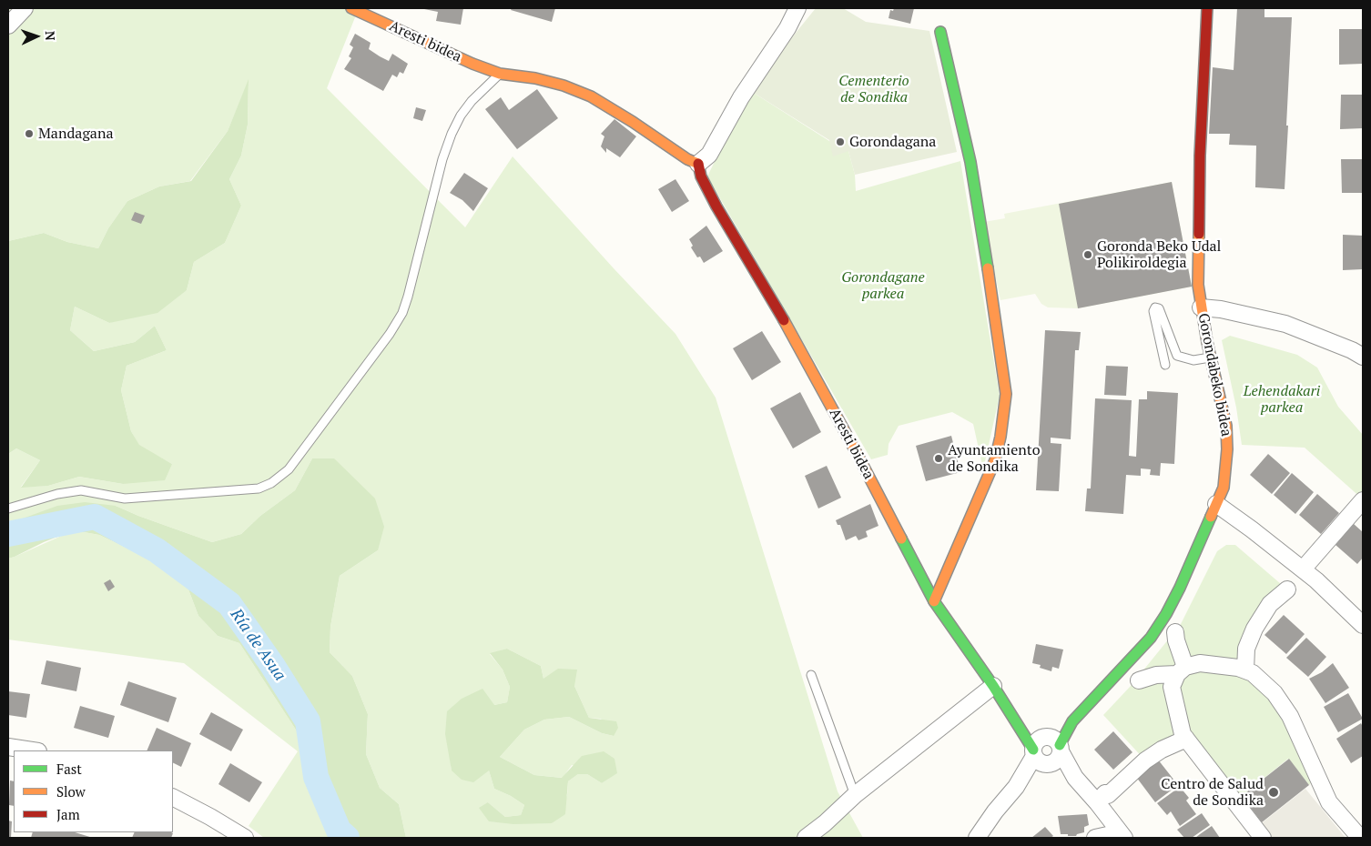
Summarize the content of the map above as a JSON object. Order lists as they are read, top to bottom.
{
  "streets": {
    "street": ["Aresti bidea", "Gorondabeko bidea"]
  },
  "crossings": [
    ["Aresti bidea", "Gorondabeko bidea"]
  ],
  "water": ["Ría de Asua"],
  "parks": ["Cementerio de Sondika", "Gorondagane parkea", "Lehendakari parkea"],
  "places": [
    "Mandagana",
    "Gorondagana",
    "Goronda Beko Udal Polikiroldegia",
    "Ayuntamiento de Sondika",
    "Centro de Salud de Sondika"
  ],
  "legend": ["Fast", "Slow", "Jam"],
  "north": "right"
}
